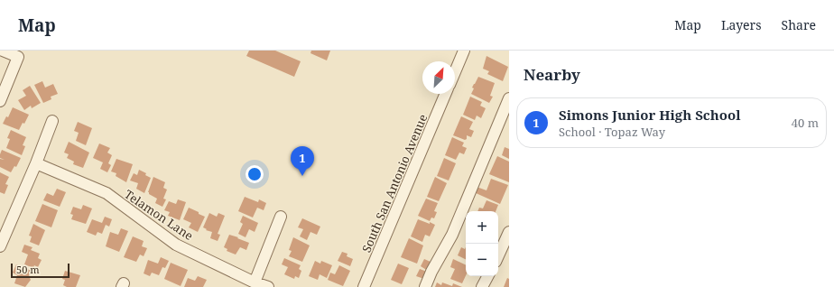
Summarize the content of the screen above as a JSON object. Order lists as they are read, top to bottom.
{
  "streets": {
    "street": ["South San Antonio Avenue", "Telamon Lane"]
  },
  "scale_bar": "50 m",
  "north": "top right",
  "page": {
    "header": "Map",
    "nav": ["Map", "Layers", "Share"],
    "heading": "Nearby",
    "list": [
      {
        "mark": "1",
        "name": "Simons Junior High School",
        "note": "School · Topaz Way",
        "value": "40 m"
      }
    ],
    "pins": "1",
    "map_buttons": ["+", "−"],
    "scale": "50 m"
  }
}
